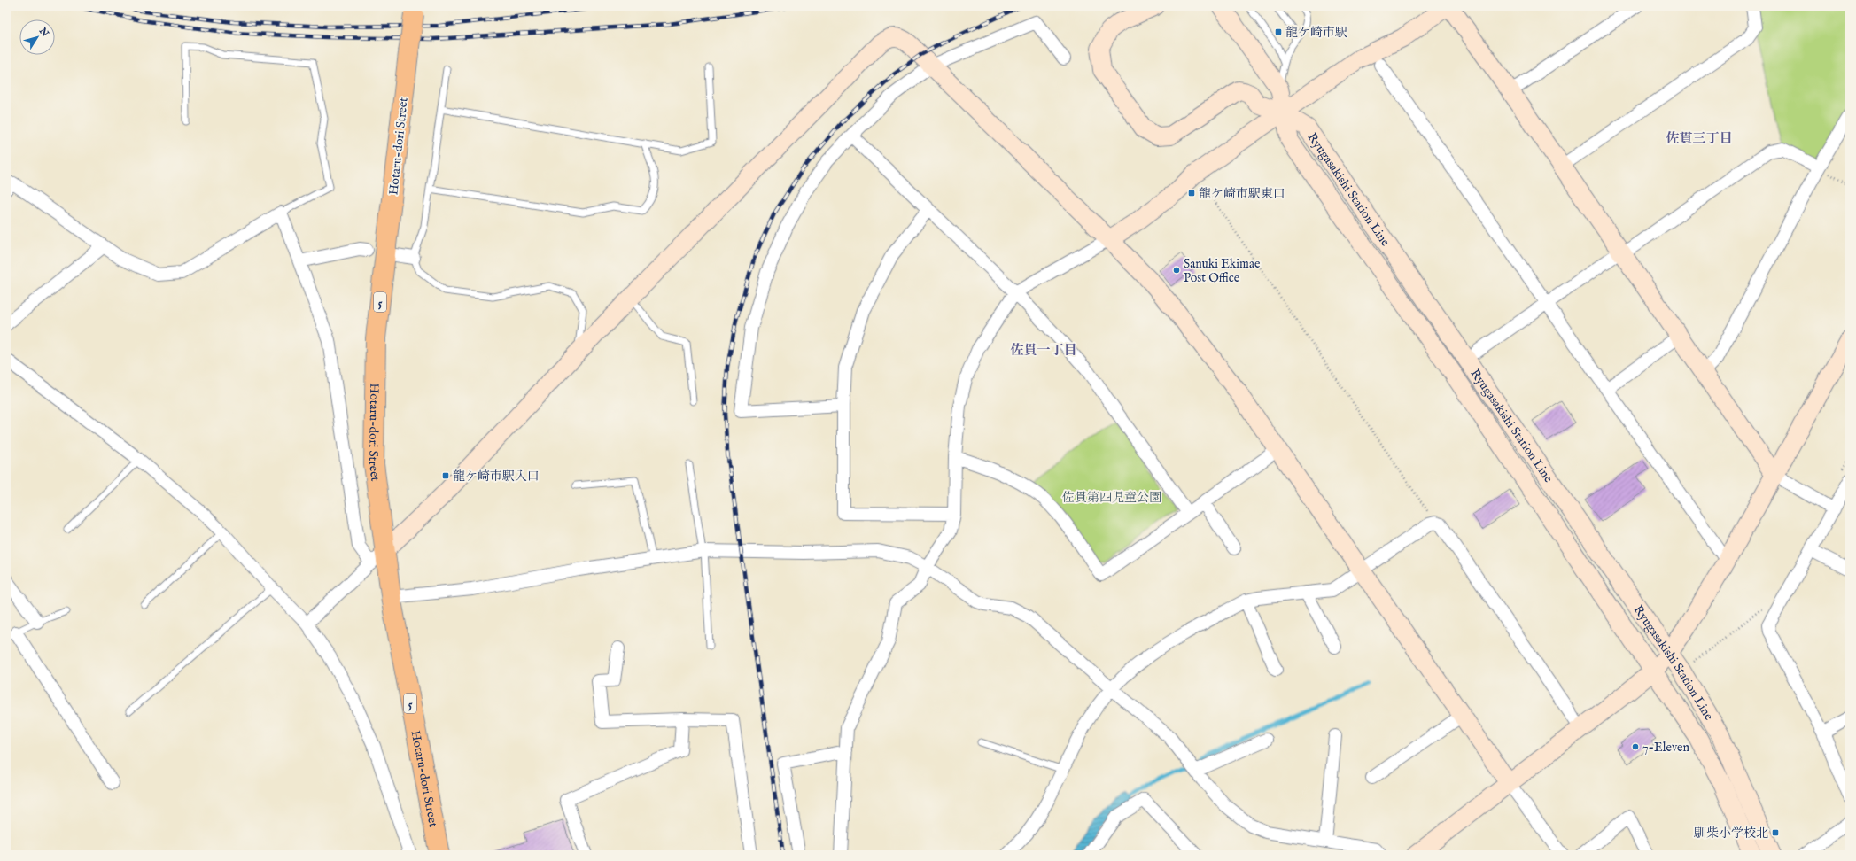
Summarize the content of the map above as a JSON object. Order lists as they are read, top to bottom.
{
  "streets": {
    "main road": ["Hotaru-dori Street", "5"],
    "street": ["Ryugasakishi Station Line"]
  },
  "districts": ["佐貫三丁目", "佐貫一丁目"],
  "parks": ["佐貫第四児童公園"],
  "places": {
    "transit": [
      "龍ケ崎市駅",
      "龍ケ崎市駅東口",
      "龍ケ崎市駅入口",
      "馴柴小学校北"
    ],
    "other": ["Sanuki Ekimae Post Office", "7-Eleven"]
  },
  "north": "top right"
}
